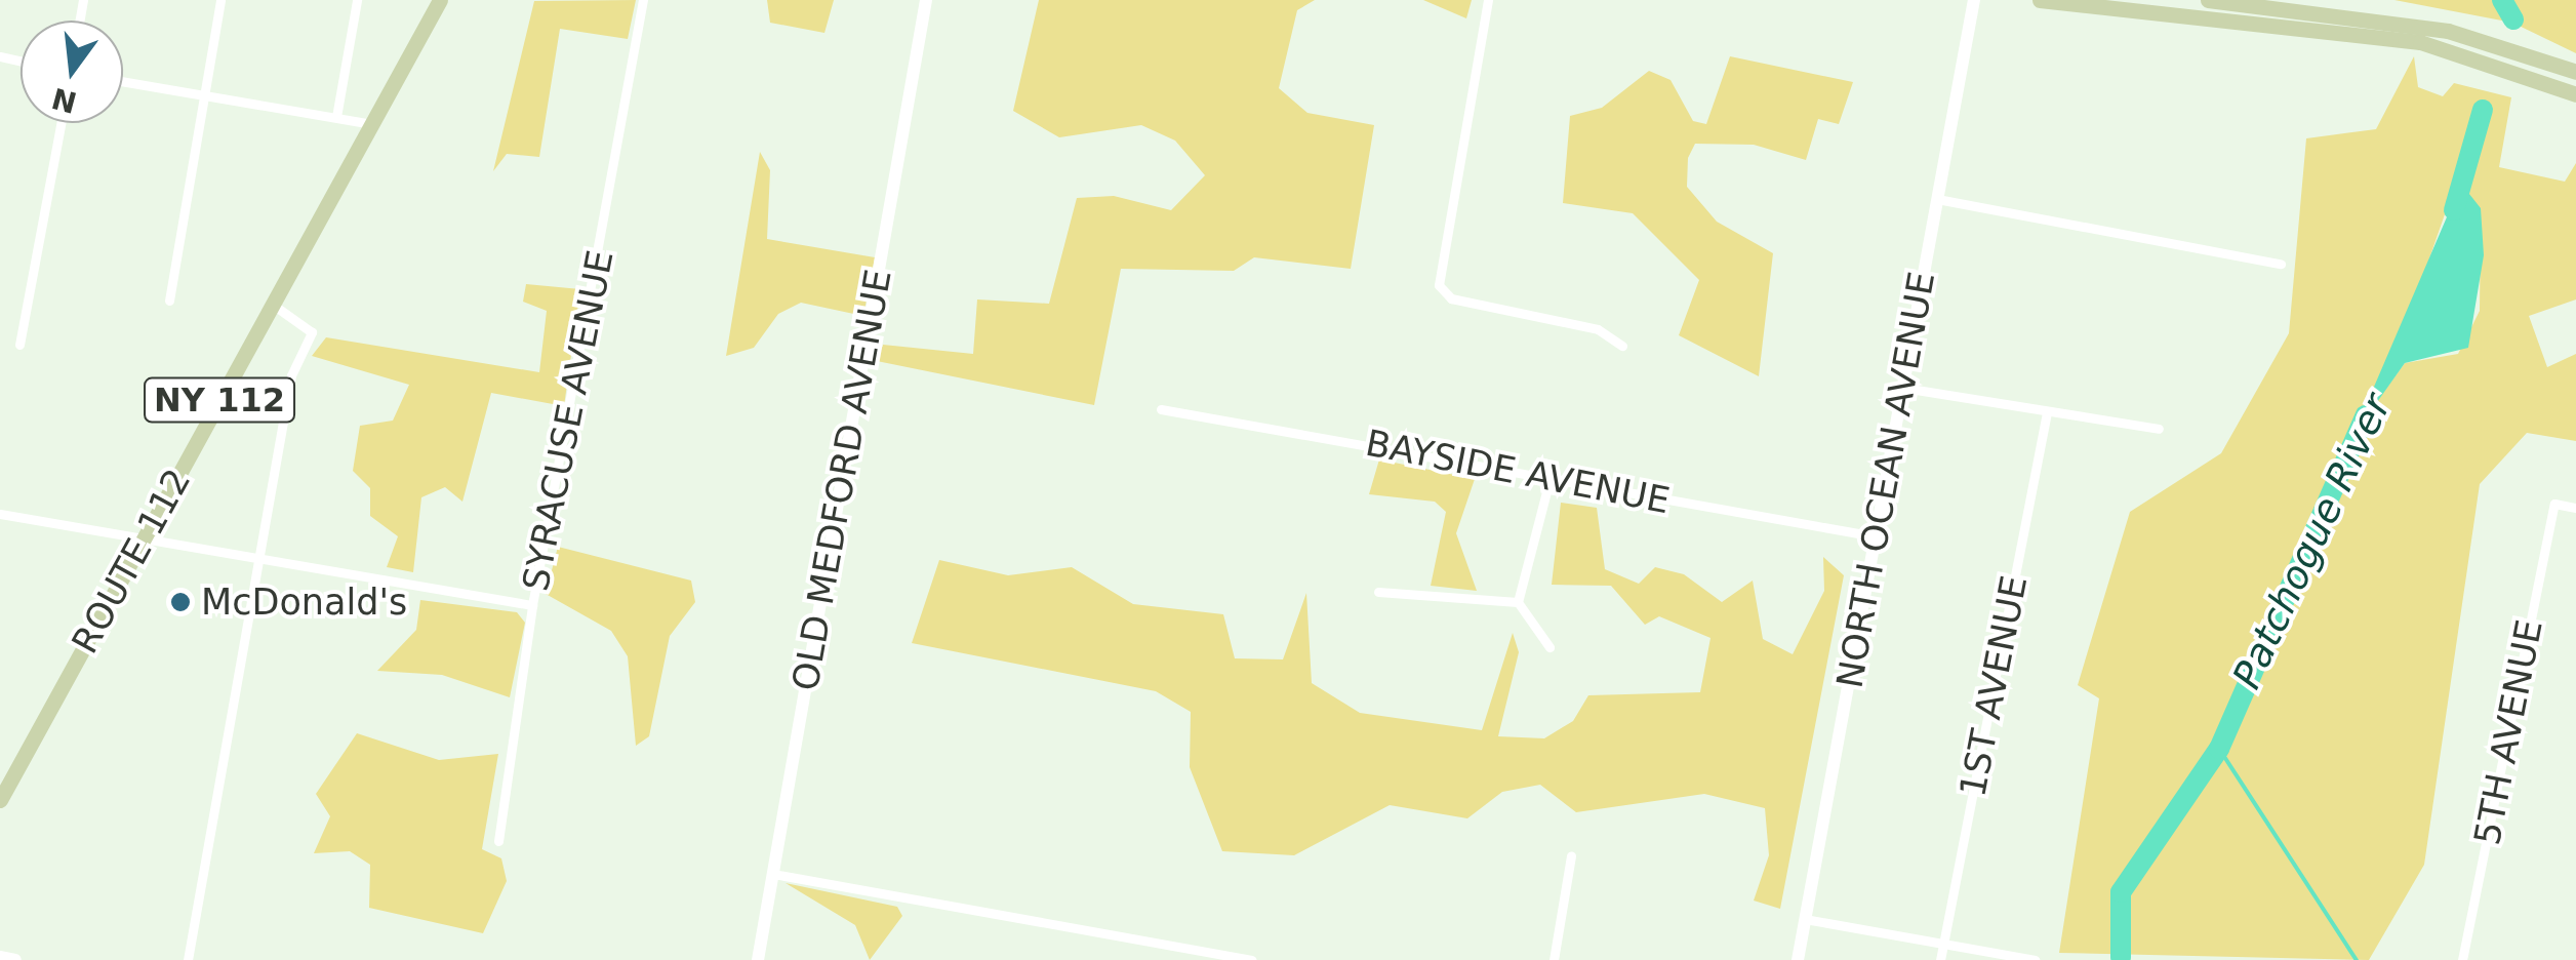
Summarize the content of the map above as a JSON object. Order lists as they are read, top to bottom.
{
  "streets": {
    "main road": ["NY 112", "ROUTE 112"],
    "street": [
      "SYRACUSE AVENUE",
      "BAYSIDE AVENUE",
      "OLD MEDFORD AVENUE",
      "NORTH OCEAN AVENUE",
      "1ST AVENUE",
      "5TH AVENUE"
    ]
  },
  "crossings": [
    ["BAYSIDE AVENUE", "NORTH OCEAN AVENUE"]
  ],
  "water": ["Patchogue River"],
  "places": ["McDonald's"],
  "north": "bottom"
}
